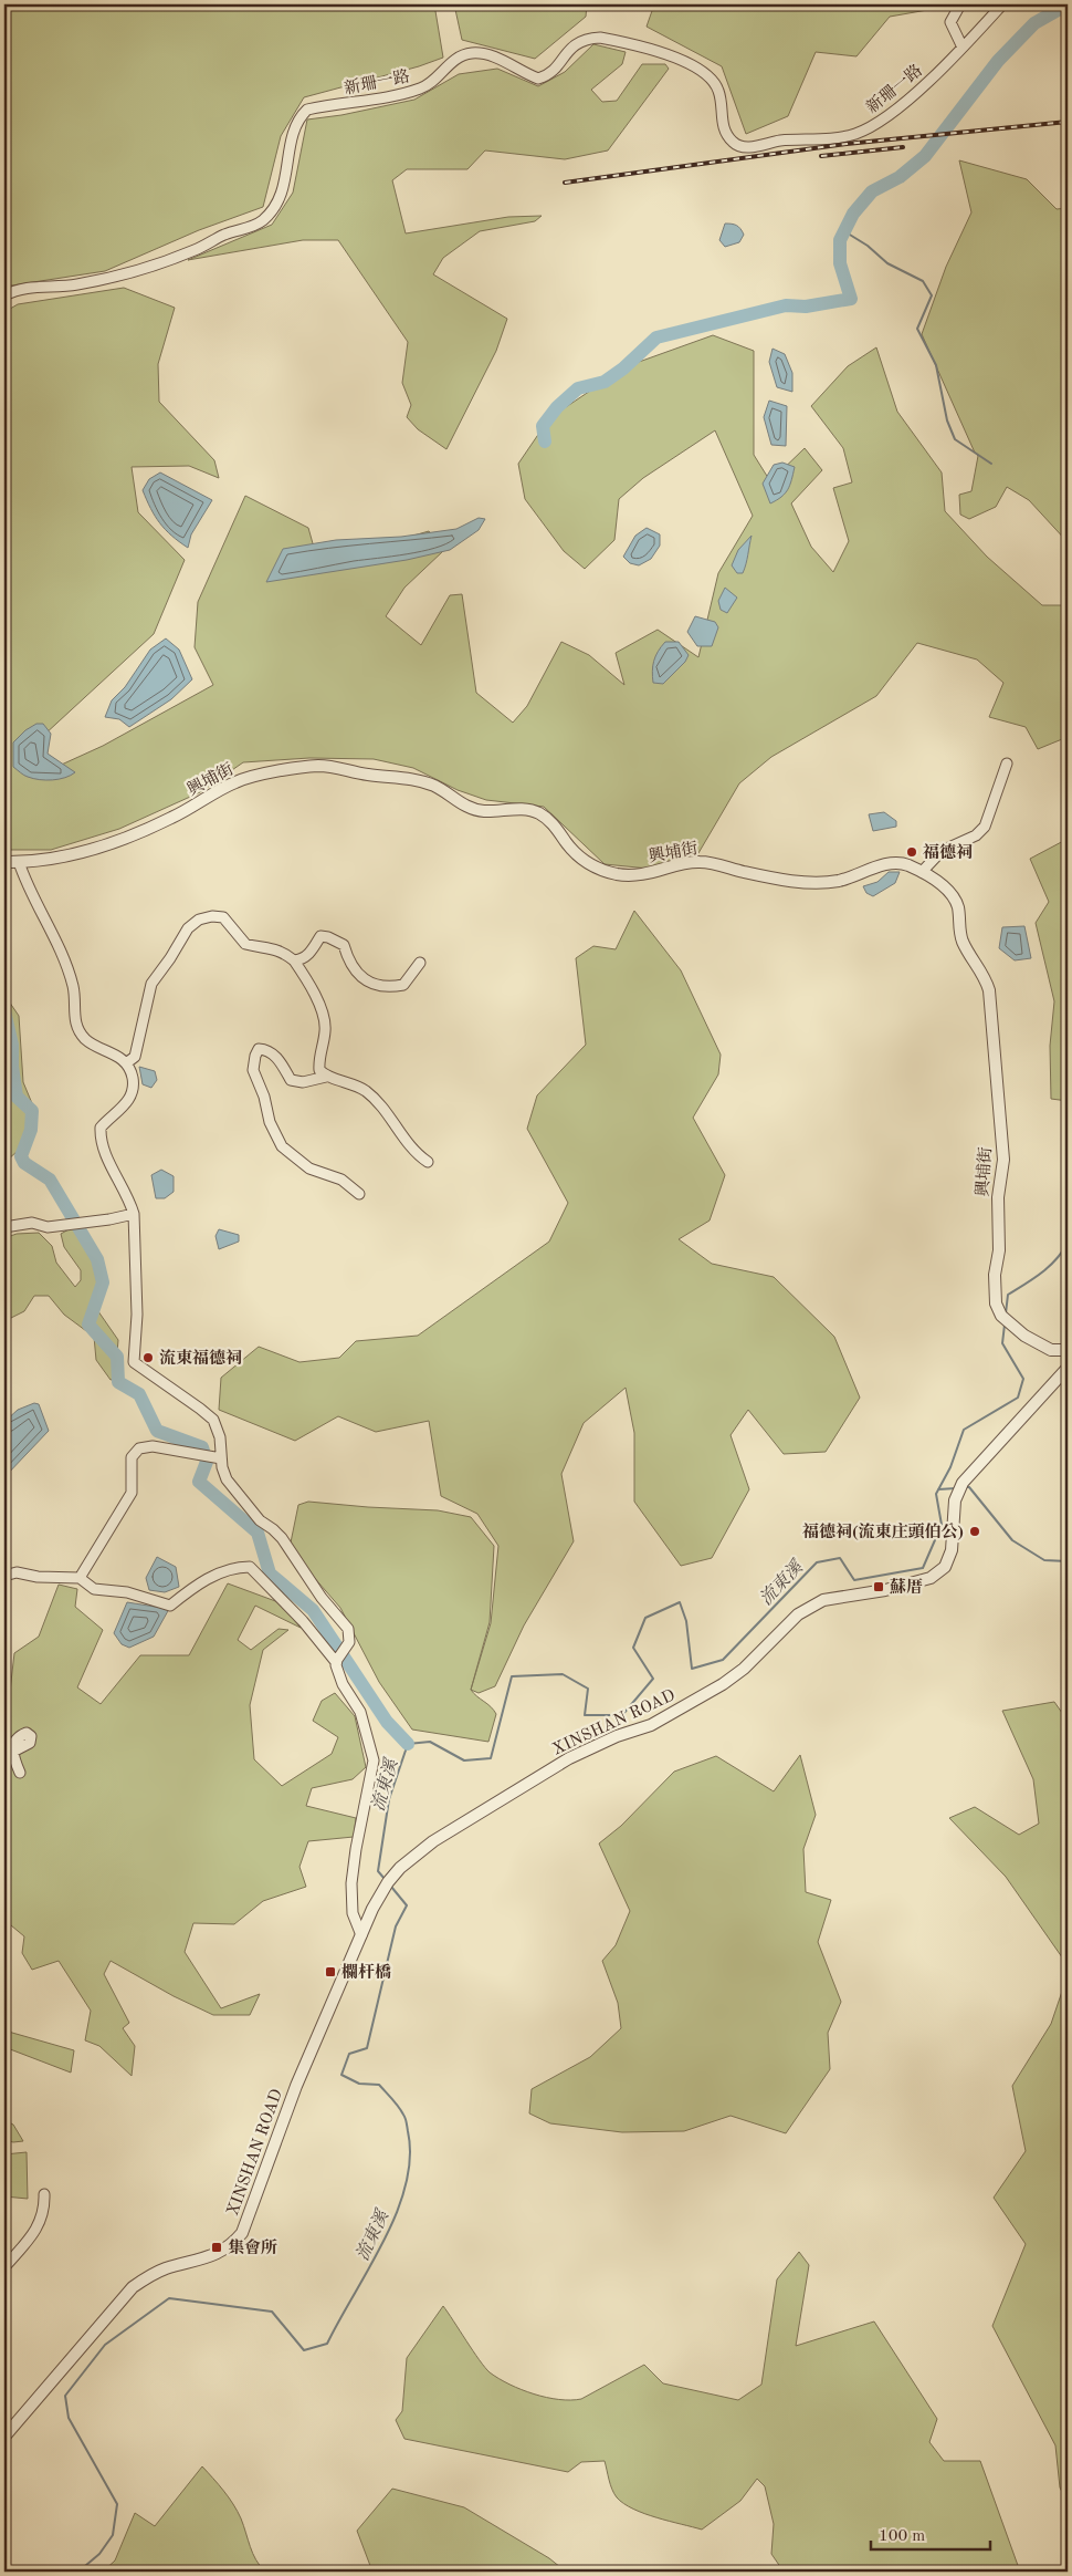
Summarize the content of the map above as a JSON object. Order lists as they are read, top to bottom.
{
  "streets": {
    "street": ["新珊一路", "興埔街", "XINSHAN ROAD"]
  },
  "water": ["流東溪"],
  "places": {
    "other": ["福德祠", "流東福德祠", "福德祠(流東庄頭伯公)"],
    "transit": ["蘇厝", "欄杆橋", "集會所"]
  },
  "scale_bar": "100 m"
}
